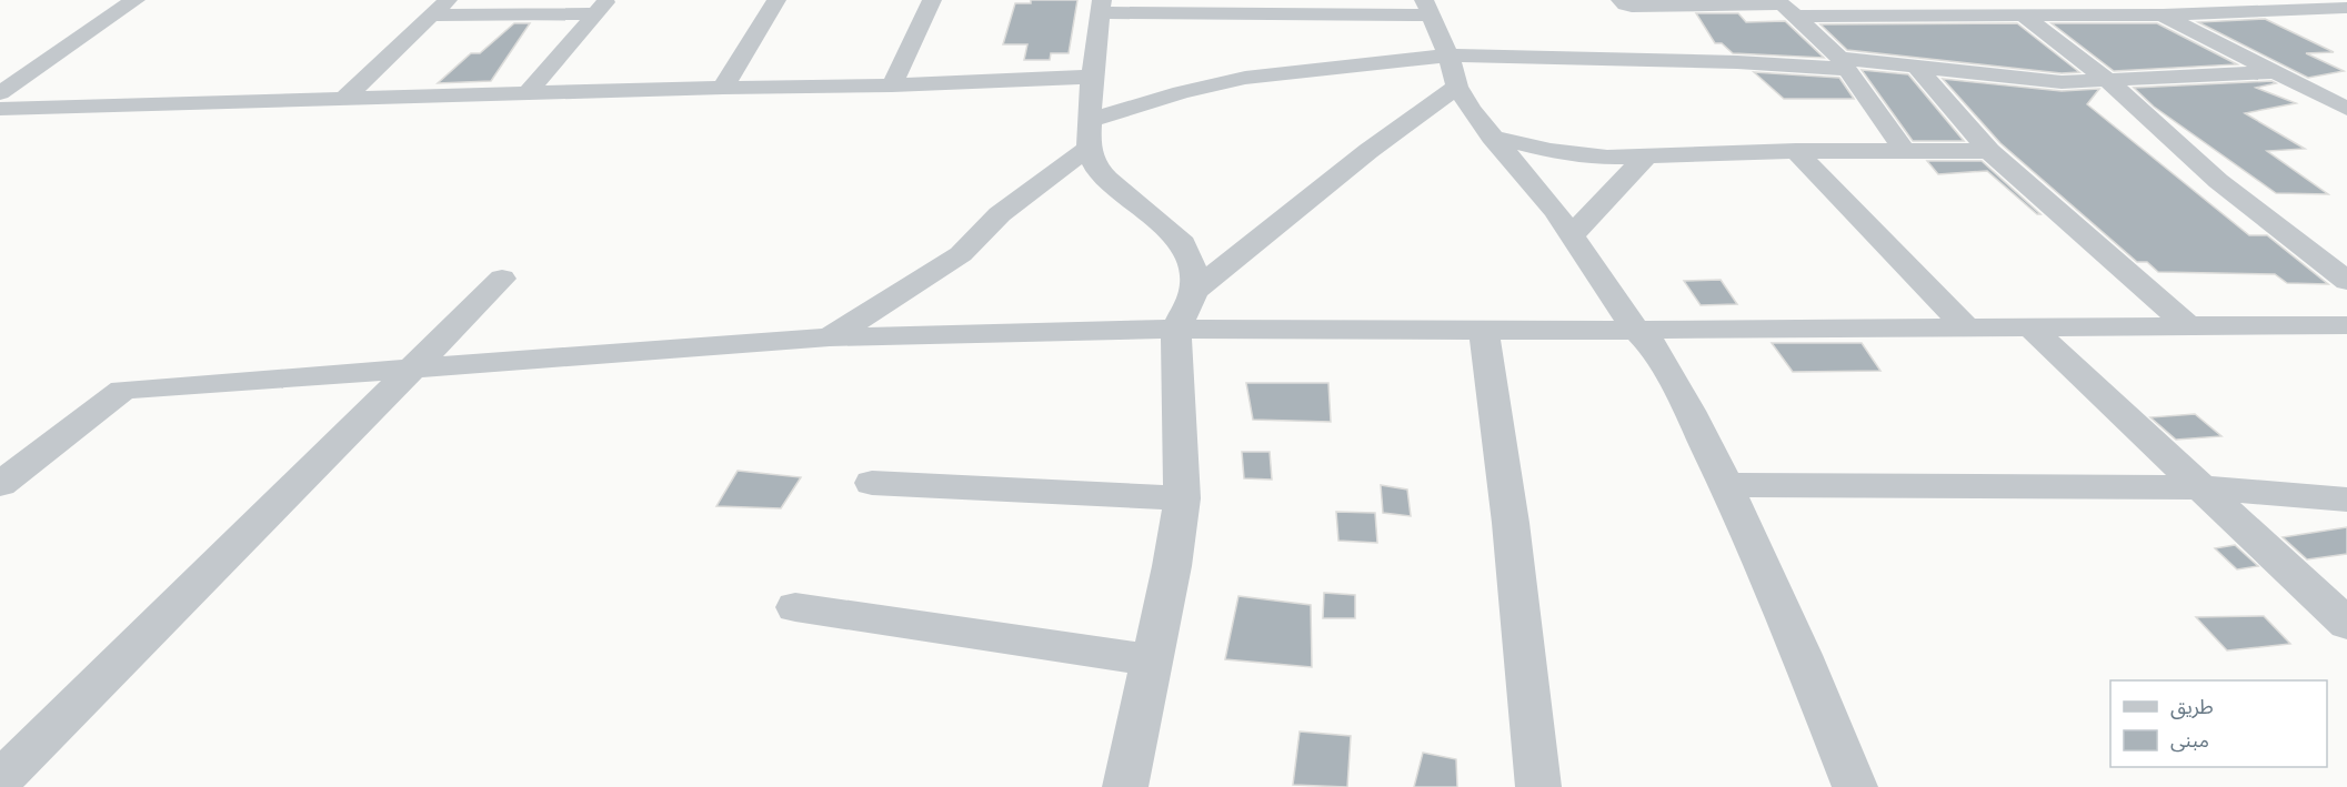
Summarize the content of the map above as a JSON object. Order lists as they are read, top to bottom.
{
  "legend": ["طريق", "مبنى"]
}
